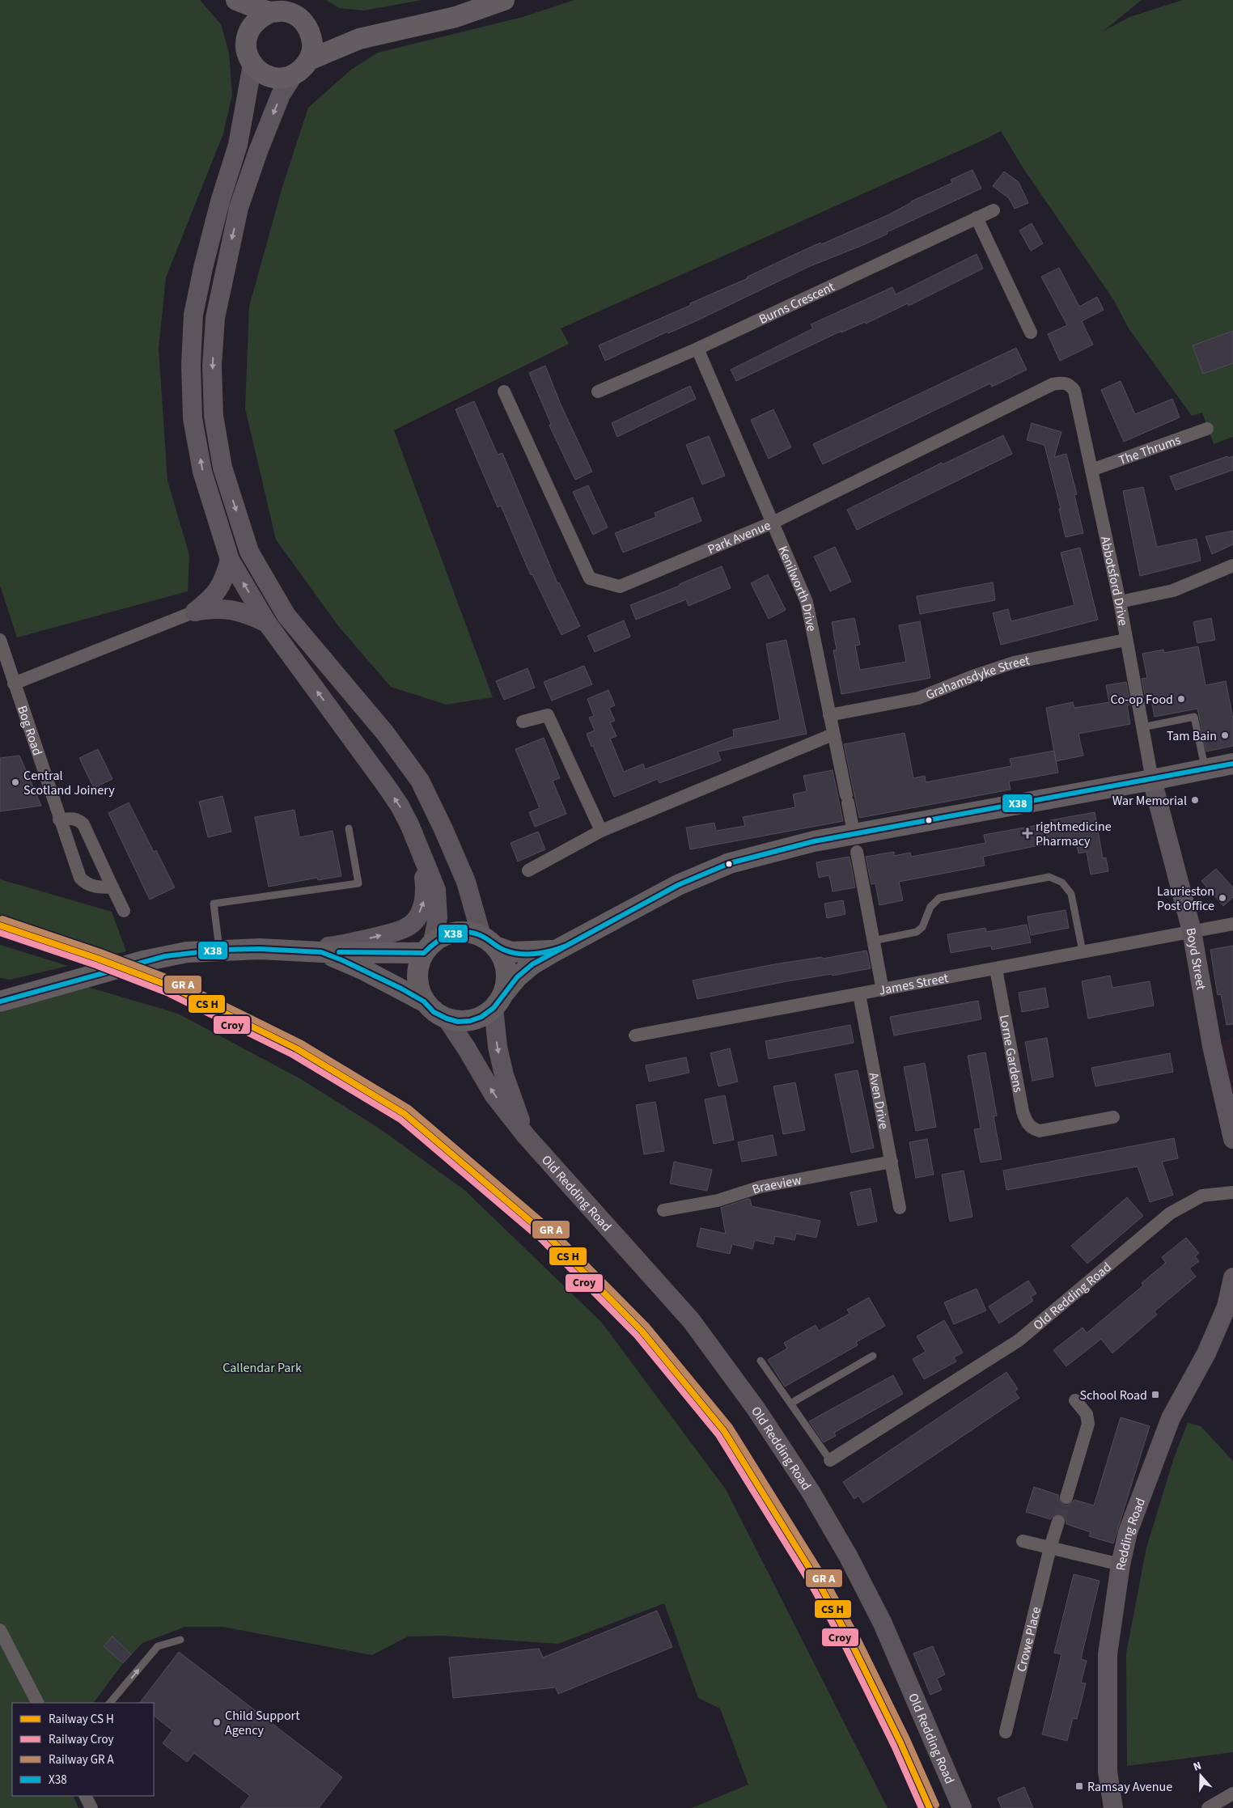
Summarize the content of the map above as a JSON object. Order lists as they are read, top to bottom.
{
  "streets": {
    "main road": ["Boyd Street", "Old Redding Road", "Redding Road"],
    "street": [
      "Burns Crescent",
      "The Thrums",
      "Park Avenue",
      "Abbotsford Drive",
      "Kenilworth Drive",
      "Grahamsdyke Street",
      "Bog Road",
      "James Street",
      "Lorne Gardens",
      "Aven Drive",
      "Braeview",
      "Crowe Place"
    ]
  },
  "crossings": [
    ["Burns Crescent", "Kenilworth Drive"],
    ["The Thrums", "Abbotsford Drive"],
    ["Park Avenue", "Abbotsford Drive"],
    ["Park Avenue", "Kenilworth Drive"],
    ["Abbotsford Drive", "Grahamsdyke Street"],
    ["Abbotsford Drive", "Boyd Street"],
    ["Kenilworth Drive", "Grahamsdyke Street"],
    ["Kenilworth Drive", "James Street"],
    ["Boyd Street", "James Street"],
    ["James Street", "Lorne Gardens"],
    ["James Street", "Aven Drive"],
    ["Aven Drive", "Braeview"]
  ],
  "parks": ["Callendar Park"],
  "places": {
    "other": [
      "Co-op Food",
      "Tam Bain",
      "Central Scotland Joinery",
      "War Memorial",
      "Laurieston Post Office",
      "Child Support Agency"
    ],
    "health": ["rightmedicine Pharmacy"],
    "transit": ["School Road", "Ramsay Avenue"]
  },
  "lines": ["transit line X38", "rail line Croy"],
  "legend": [
    "Railway CS H",
    "Railway Croy",
    "Railway GR A",
    "X38"
  ],
  "north": "top"
}
